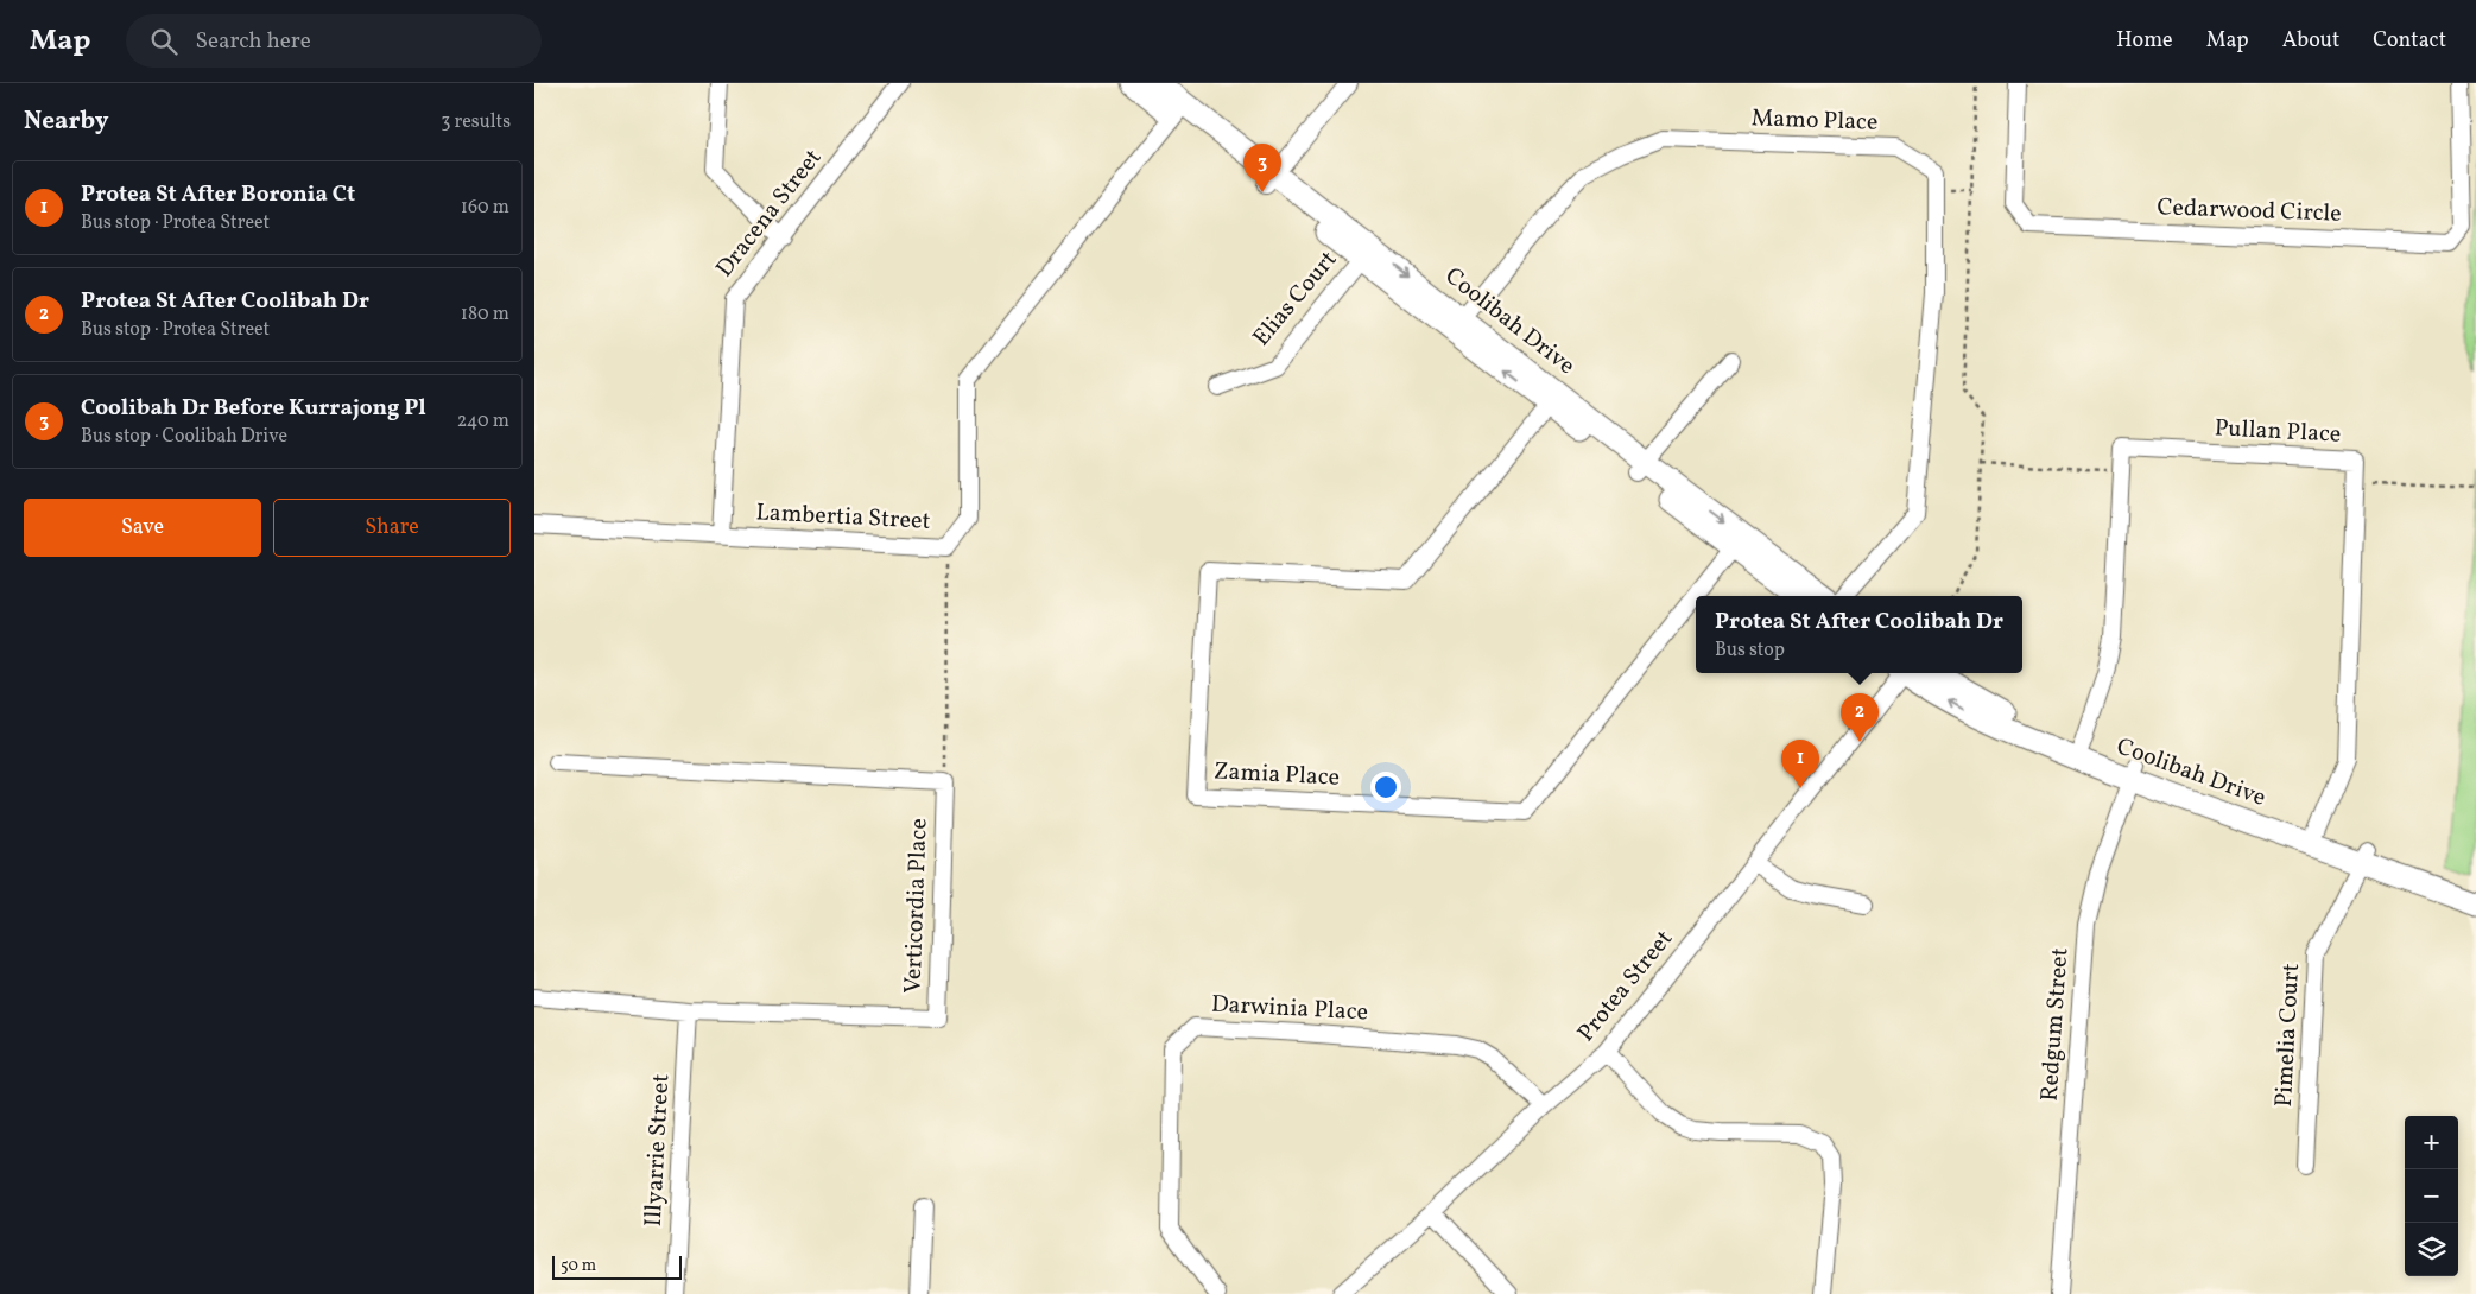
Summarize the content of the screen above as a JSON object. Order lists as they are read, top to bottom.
{
  "streets": {
    "main road": ["Coolibah Drive"],
    "street": [
      "Mamo Place",
      "Cedarwood Circle",
      "Dracena Street",
      "Elias Court",
      "Pullan Place",
      "Lambertia Street",
      "Zamia Place",
      "Verticordia Place",
      "Protea Street",
      "Darwinia Place",
      "Redgum Street",
      "Pimelia Court",
      "Illyarrie Street"
    ]
  },
  "crossings": [
    ["Mamo Place", "Coolibah Drive"],
    ["Dracena Street", "Lambertia Street"],
    ["Elias Court", "Coolibah Drive"],
    ["Coolibah Drive", "Pullan Place"],
    ["Coolibah Drive", "Lambertia Street"],
    ["Coolibah Drive", "Zamia Place"],
    ["Coolibah Drive", "Redgum Street"],
    ["Coolibah Drive", "Pimelia Court"],
    ["Verticordia Place", "Illyarrie Street"],
    ["Protea Street", "Darwinia Place"]
  ],
  "scale_bar": "50 m",
  "page": {
    "header": "Map",
    "search": "Search here",
    "nav": [
      "Home",
      "Map",
      "About",
      "Contact"
    ],
    "heading": ["Nearby", "3 results"],
    "pins": ["3", "2", "1"],
    "list": [
      {
        "mark": "1",
        "name": "Protea St After Boronia Ct",
        "note": "Bus stop · Protea Street",
        "value": "160 m"
      },
      {
        "mark": "2",
        "name": "Protea St After Coolibah Dr",
        "note": "Bus stop · Protea Street",
        "value": "180 m"
      },
      {
        "mark": "3",
        "name": "Coolibah Dr Before Kurrajong Pl",
        "note": "Bus stop · Coolibah Drive",
        "value": "240 m"
      }
    ],
    "buttons": ["Save", "Share"],
    "popup": ["Protea St After Coolibah Dr", "Bus stop"],
    "map_buttons": ["+", "−"],
    "scale": "50 m"
  }
}
